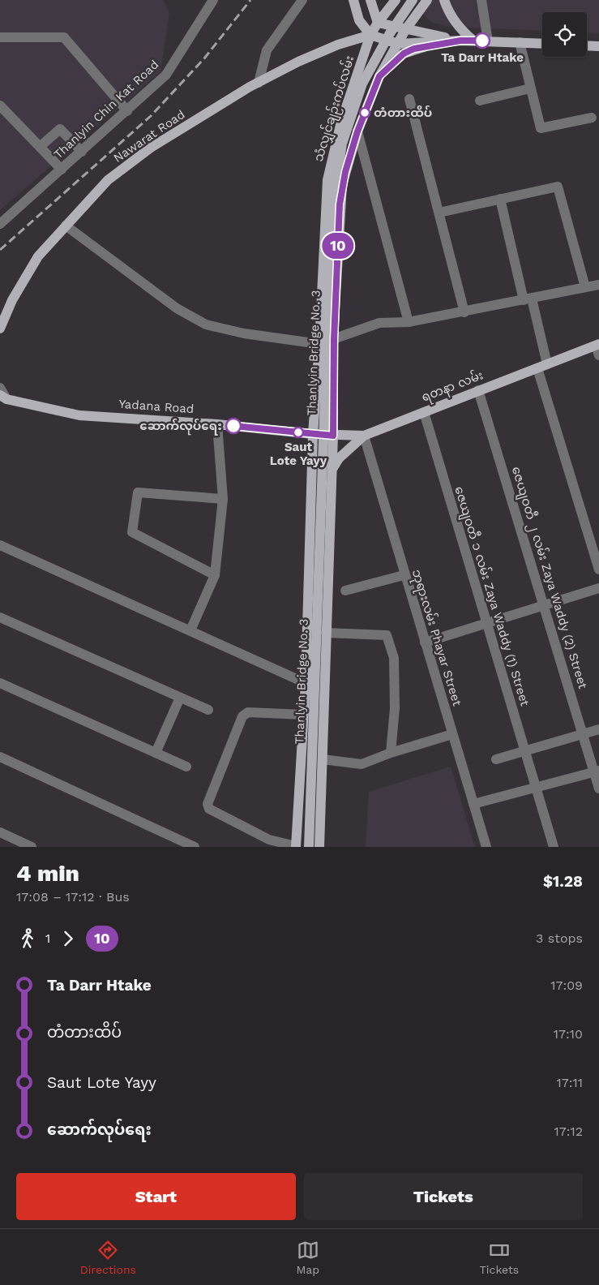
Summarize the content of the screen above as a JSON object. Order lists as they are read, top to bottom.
{
  "streets": {
    "main road": [
      "သံလျှင်ချဉ်းကပ်လမ်း",
      "Nawarat Road",
      "Thanlyin Bridge No. 3",
      "ရတနာ လမ်း",
      "Yadana Road"
    ],
    "street": [
      "Thanlyin Chin Kat Road",
      "ဇေယျဝတီ ၂ လမ်း Zaya Waddy (2) Street",
      "ဇေယျဝတီ ၁ လမ်း Zaya Waddy (1) Street",
      "ဘုရားလမ်း Phayar Street"
    ]
  },
  "crossings": [
    ["သံလျှင်ချဉ်းကပ်လမ်း", "Nawarat Road"],
    ["သံလျှင်ချဉ်းကပ်လမ်း", "ရတနာ လမ်း"],
    ["သံလျှင်ချဉ်းကပ်လမ်း", "Yadana Road"],
    ["ရတနာ လမ်း", "Yadana Road"],
    ["ရတနာ လမ်း", "ဇေယျဝတီ ၂ လမ်း Zaya Waddy (2) Street"],
    ["ရတနာ လမ်း", "ဇေယျဝတီ ၁ လမ်း Zaya Waddy (1) Street"],
    ["ရတနာ လမ်း", "ဘုရားလမ်း Phayar Street"]
  ],
  "places": [
    "Ta Darr Htake",
    "တံတားထိပ်",
    "ဆောက်လုပ်ရေး",
    "Saut Lote Yayy"
  ],
  "lines": ["bus line 10"],
  "page": {
    "on_map": "10",
    "heading": ["4 min", "17:08 – 17:12 · Bus", "$1.28"],
    "legs": ["1", "10", "3 stops"],
    "list": [
      {
        "name": "Ta Darr Htake",
        "value": "17:09"
      },
      {
        "name": "တံတားထိပ်",
        "value": "17:10"
      },
      {
        "name": "Saut Lote Yayy",
        "value": "17:11"
      },
      {
        "name": "ဆောက်လုပ်ရေး",
        "value": "17:12"
      }
    ],
    "buttons": ["Start", "Tickets"],
    "tabs": ["Directions", "Map", "Tickets"]
  }
}
